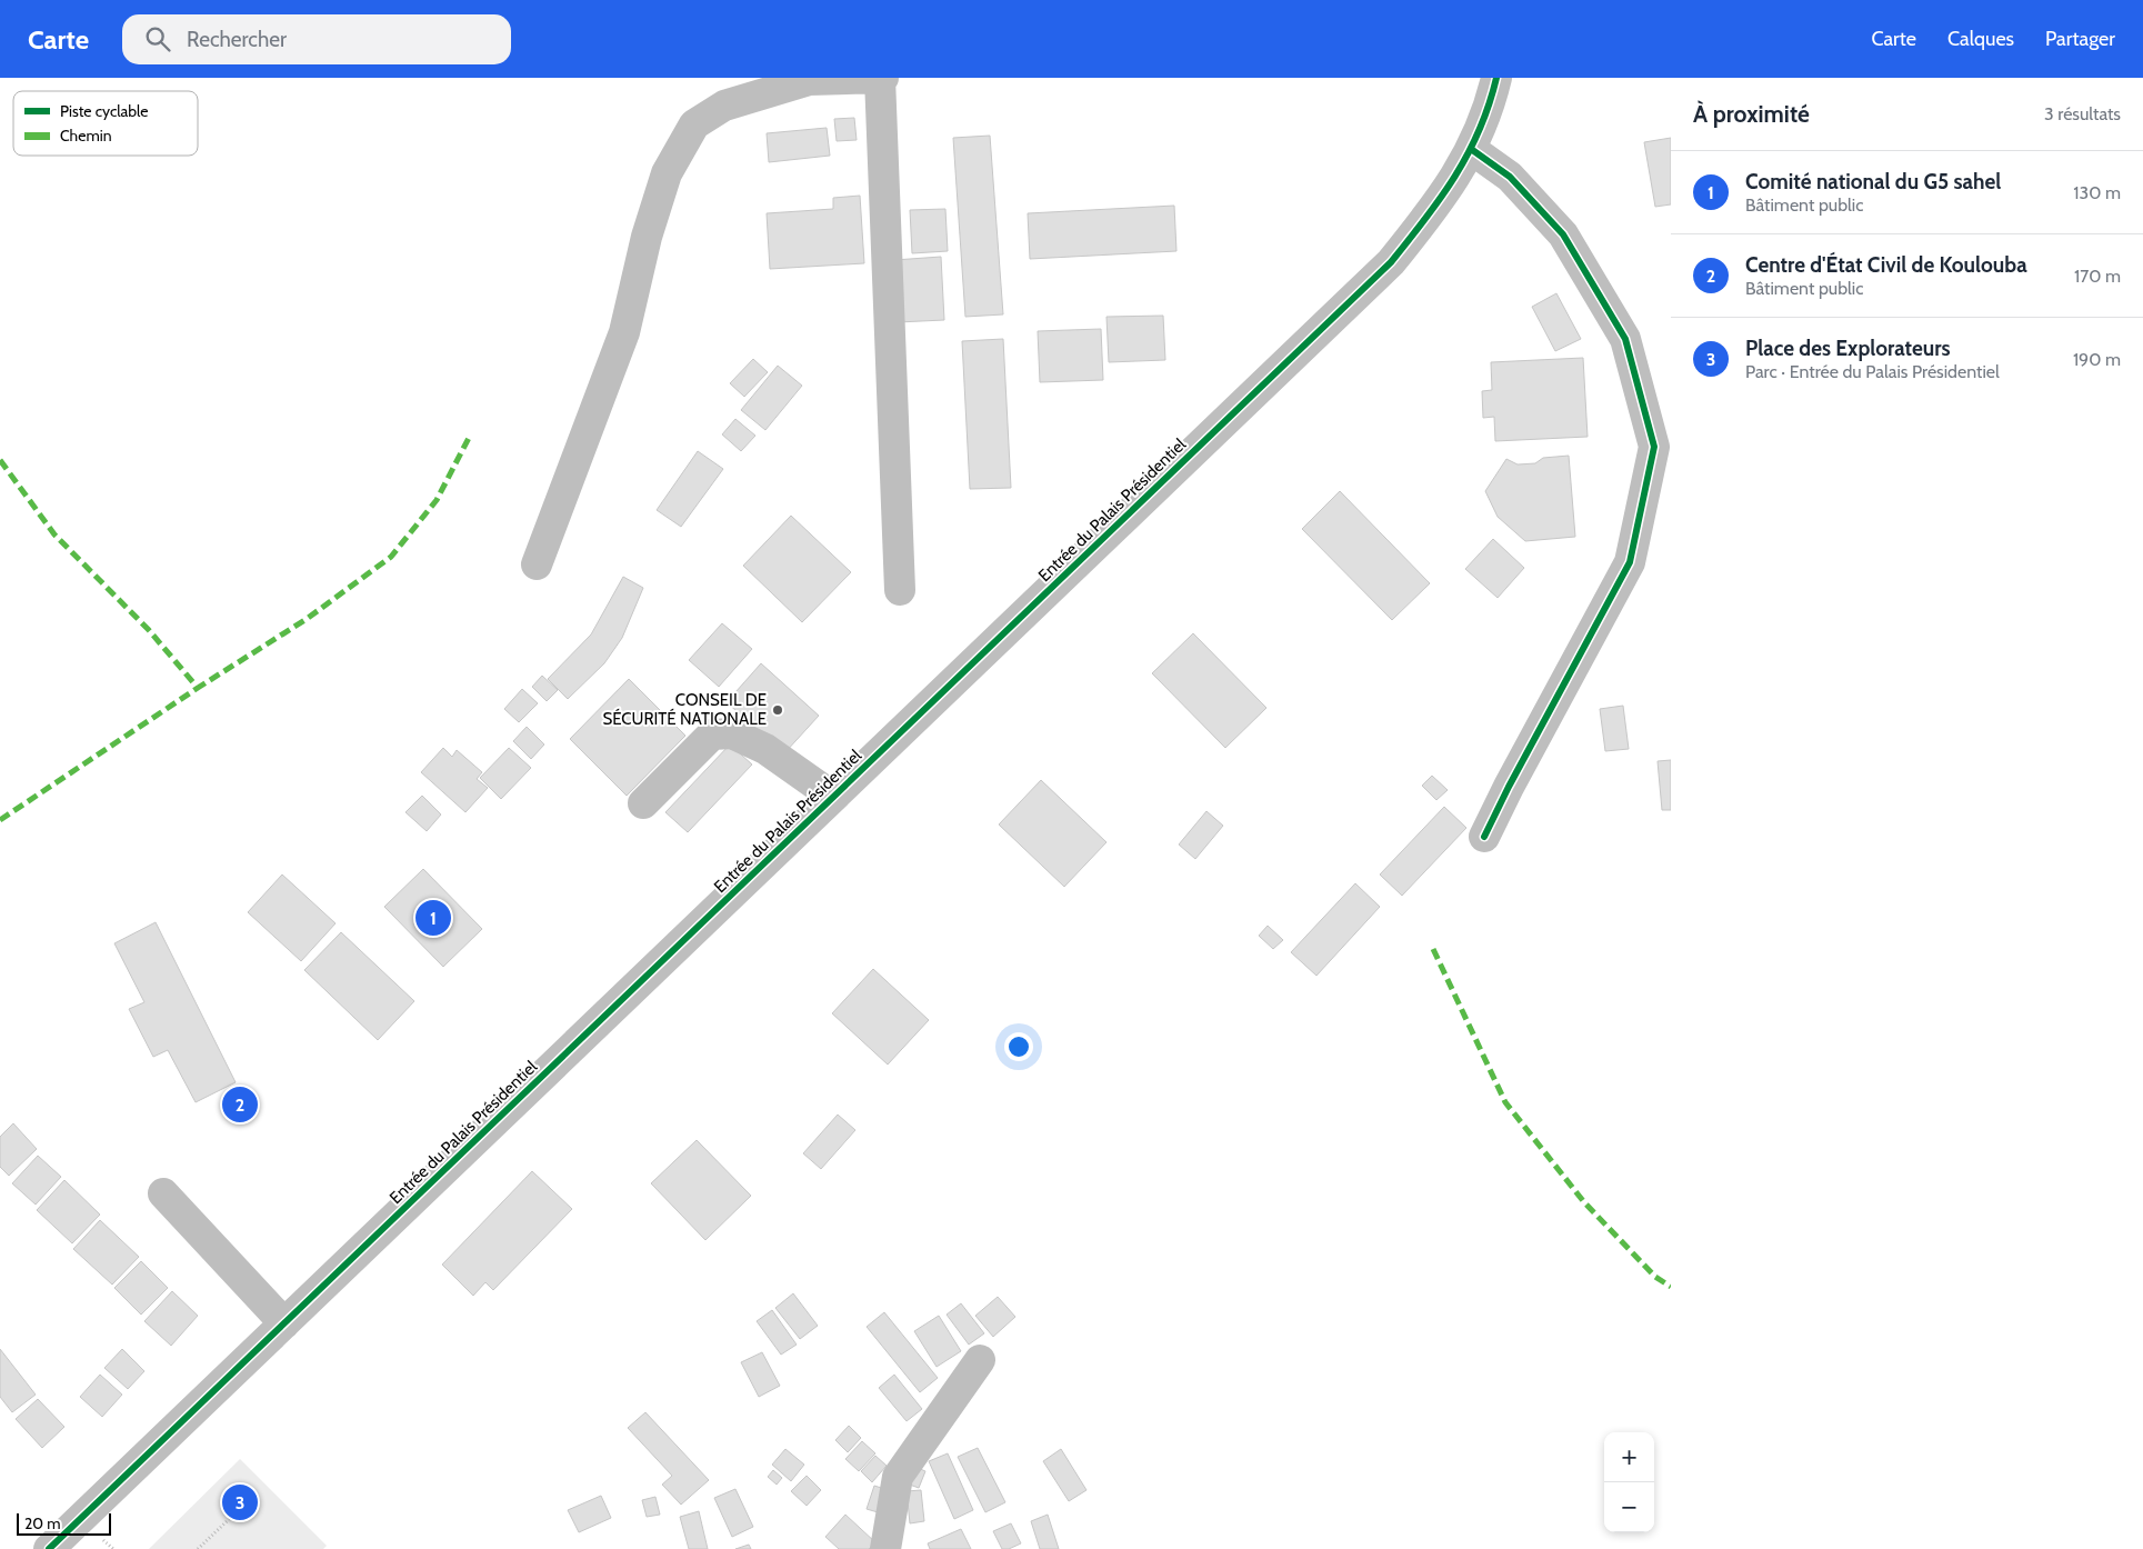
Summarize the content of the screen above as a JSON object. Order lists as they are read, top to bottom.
{
  "streets": {
    "street": ["Entrée du Palais Présidentiel"]
  },
  "places": ["CONSEIL DE SÉCURITÉ NATIONALE"],
  "legend": ["Piste cyclable", "Chemin"],
  "scale_bar": "20 m",
  "page": {
    "header": "Carte",
    "search": "Rechercher",
    "nav": ["Carte", "Calques", "Partager"],
    "heading": ["À proximité", "3 résultats"],
    "list": [
      {
        "mark": "1",
        "name": "Comité national du G5 sahel",
        "note": "Bâtiment public",
        "value": "130 m"
      },
      {
        "mark": "2",
        "name": "Centre d'État Civil de Koulouba",
        "note": "Bâtiment public",
        "value": "170 m"
      },
      {
        "mark": "3",
        "name": "Place des Explorateurs",
        "note": "Parc · Entrée du Palais Présidentiel",
        "value": "190 m"
      }
    ],
    "pins": ["1", "2", "3"],
    "map_buttons": ["+", "−"],
    "scale": "20 m"
  }
}
